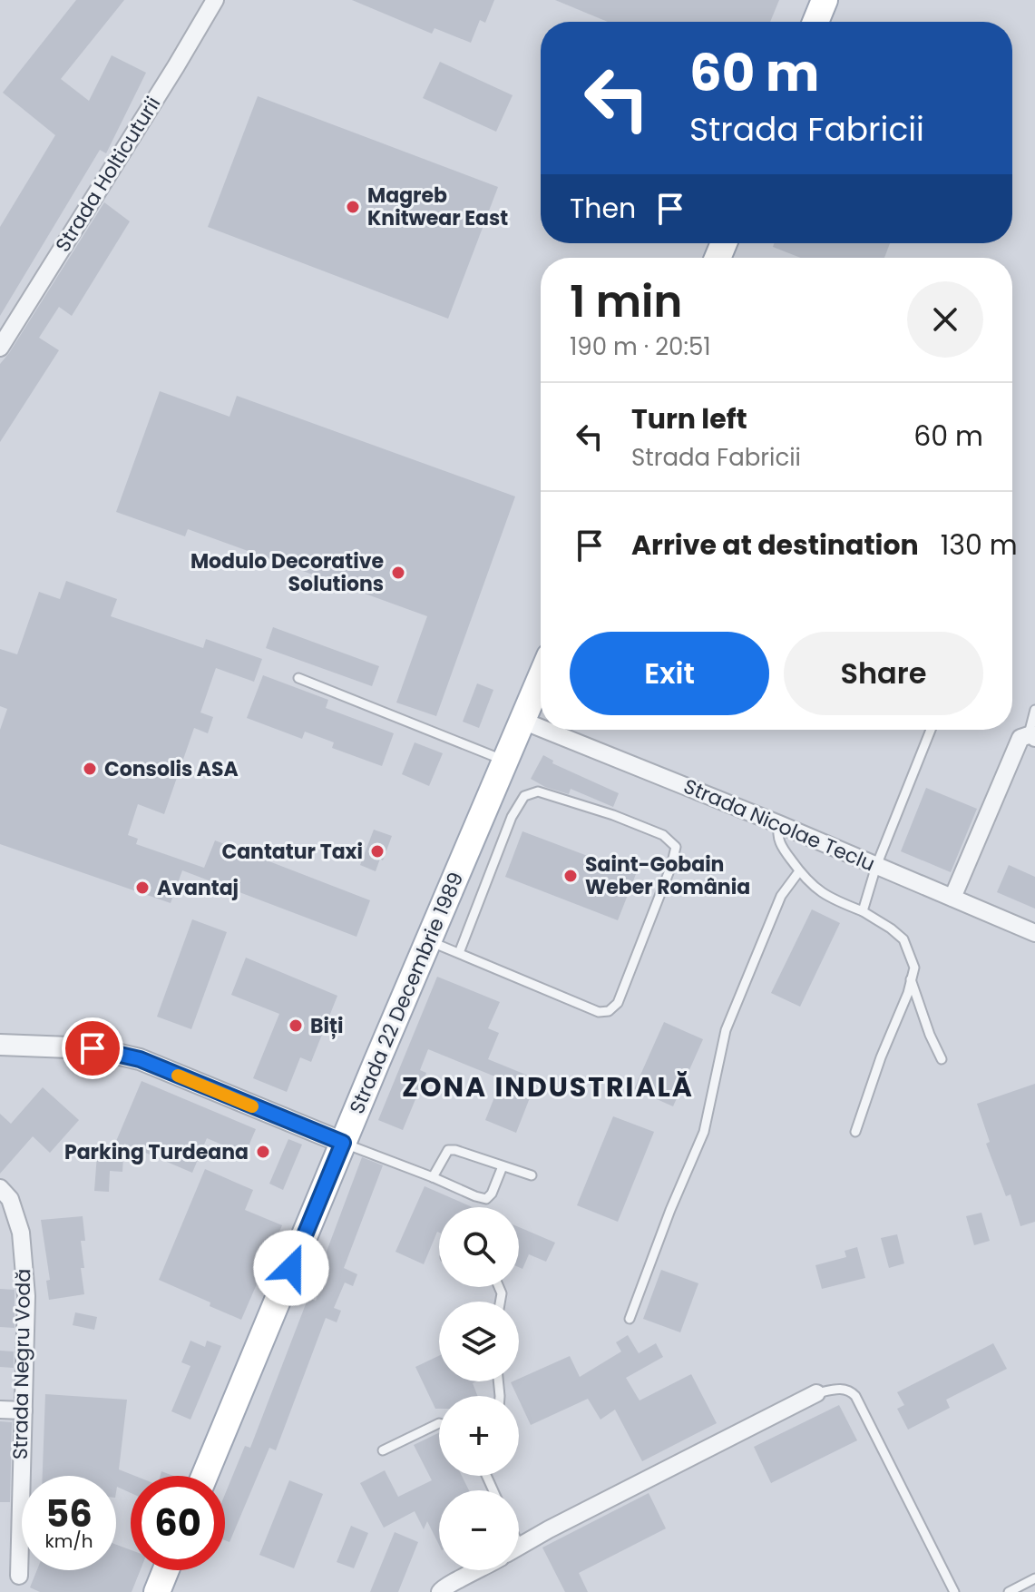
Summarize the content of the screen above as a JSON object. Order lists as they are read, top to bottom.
{
  "streets": {
    "main road": ["Strada 22 Decembrie 1989"],
    "street": ["Strada Holticuturii", "Strada Nicolae Teclu", "Strada Negru Vodă"]
  },
  "crossings": [
    ["Strada Nicolae Teclu", "Strada 22 Decembrie 1989"]
  ],
  "districts": ["ZONA INDUSTRIALĂ"],
  "places": [
    "Magreb Knitwear East",
    "Modulo Decorative Solutions",
    "Consolis ASA",
    "Cantatur Taxi",
    "Saint-Gobain Weber România",
    "Avantaj",
    "Biți",
    "Parking Turdeana"
  ],
  "page": {
    "turn": ["60 m", "Strada Fabricii"],
    "then": "Then",
    "heading": ["1 min", "190 m · 20:51"],
    "list": [
      {
        "name": "Turn left",
        "note": "Strada Fabricii",
        "value": "60 m"
      },
      {
        "name": "Arrive at destination",
        "value": "130 m"
      }
    ],
    "buttons": ["Exit", "Share"],
    "map_buttons": ["+", "−"],
    "speed": "56 km/h",
    "limit": "60"
  }
}
